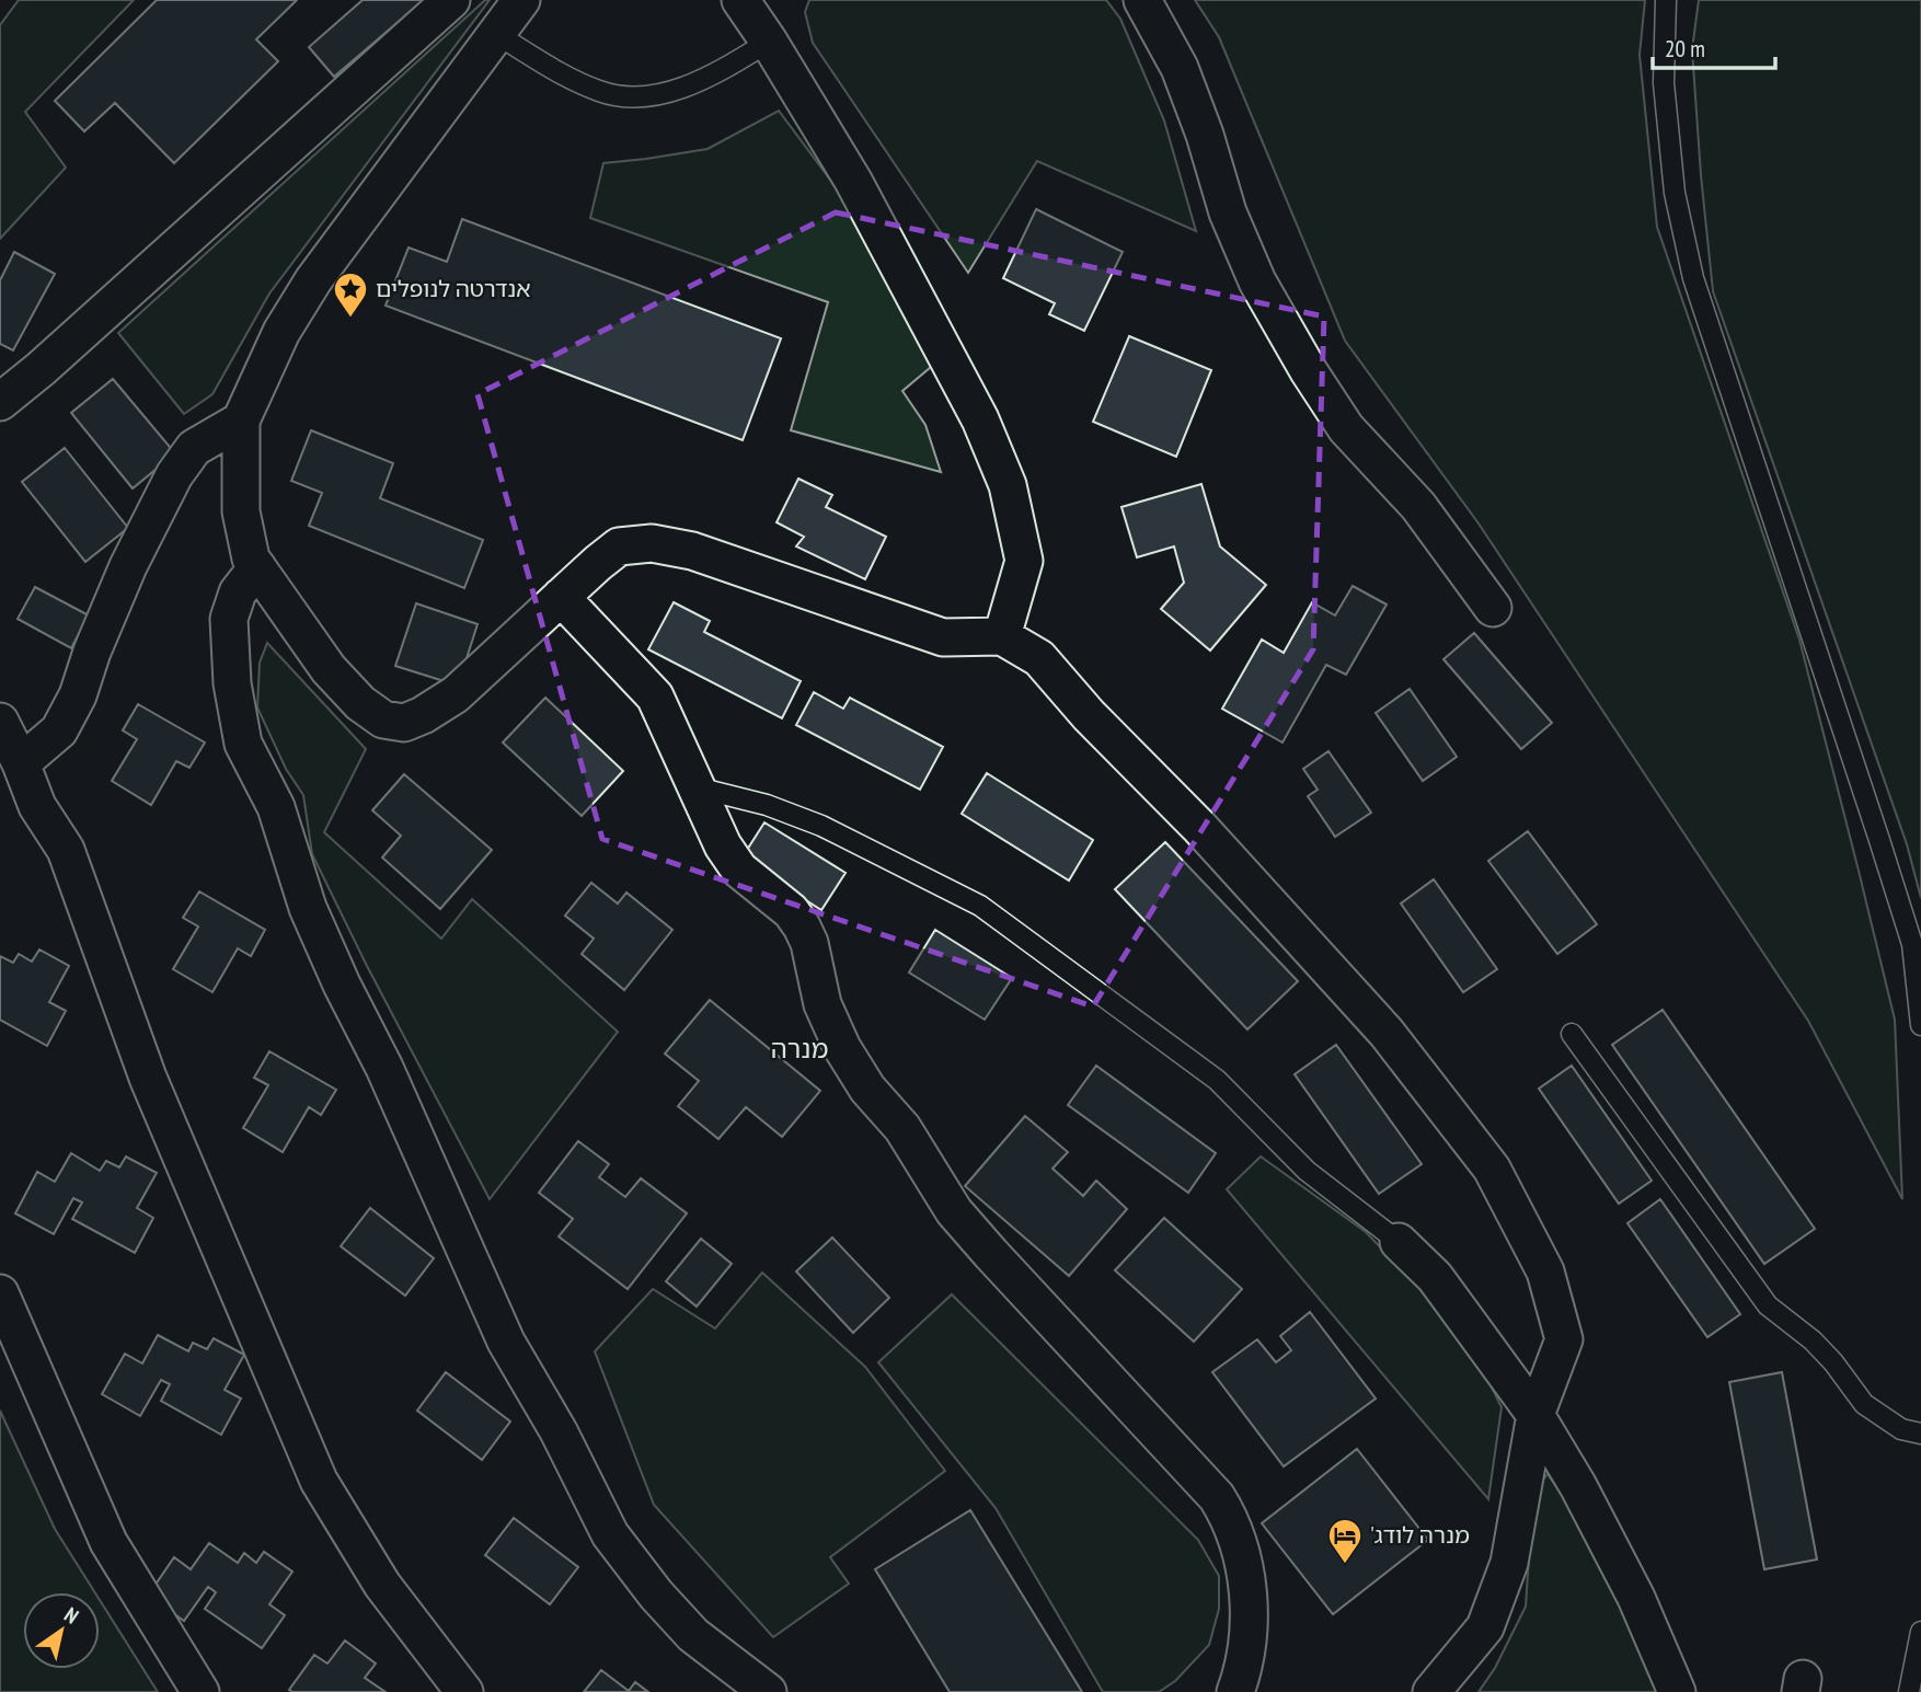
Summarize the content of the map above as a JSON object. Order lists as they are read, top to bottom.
{
  "districts": ["מנרה"],
  "places": {
    "place": ["אנדרטה לנופלים"],
    "hotel": ["'מנרה לודג"]
  },
  "scale_bar": "20 m",
  "north": "top right"
}
